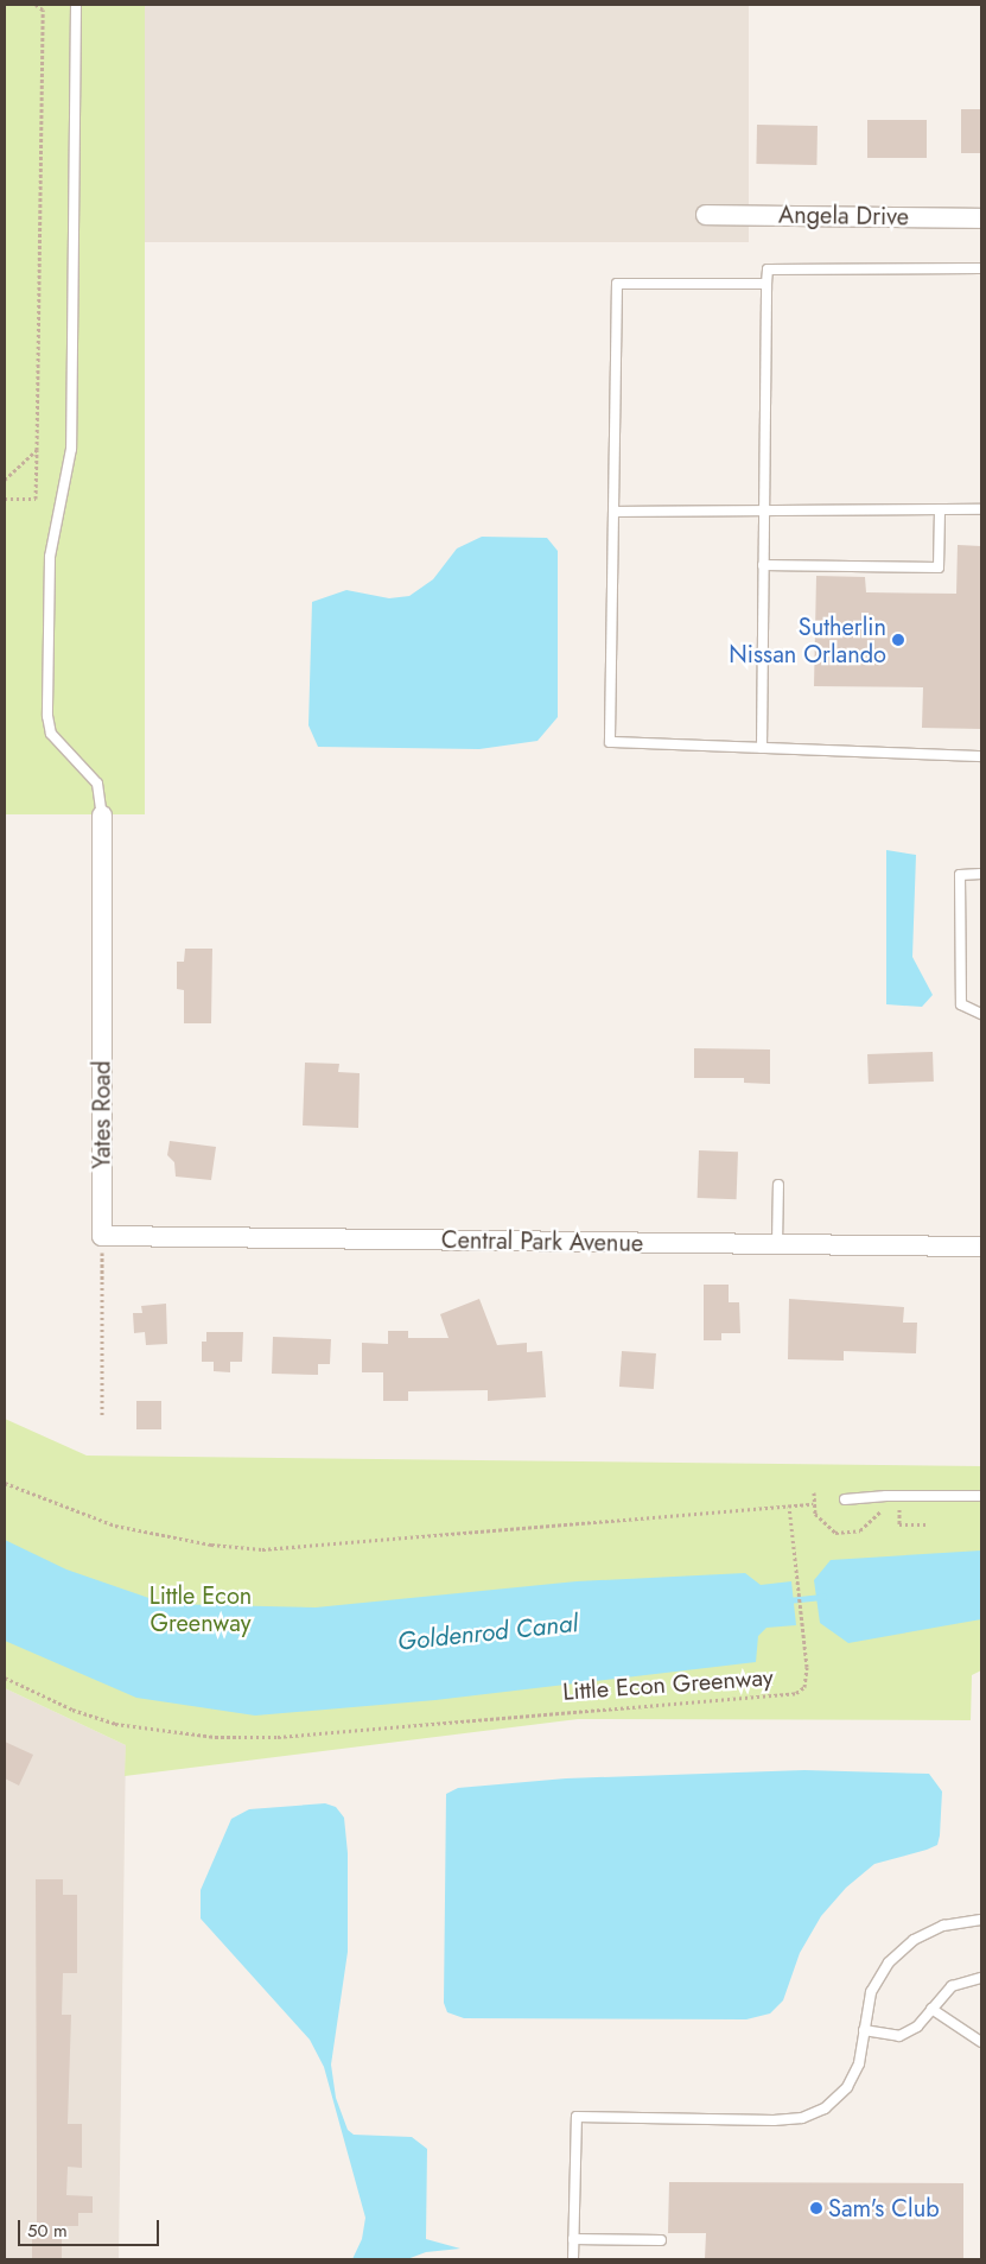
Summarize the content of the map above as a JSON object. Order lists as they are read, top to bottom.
{
  "streets": {
    "street": ["Angela Drive", "Yates Road", "Central Park Avenue"],
    "path": ["Little Econ Greenway"]
  },
  "crossings": [
    ["Yates Road", "Central Park Avenue"]
  ],
  "water": ["Goldenrod Canal"],
  "parks": ["Little Econ Greenway"],
  "places": ["Sutherlin Nissan Orlando", "Sam's Club"],
  "scale_bar": "50 m"
}
